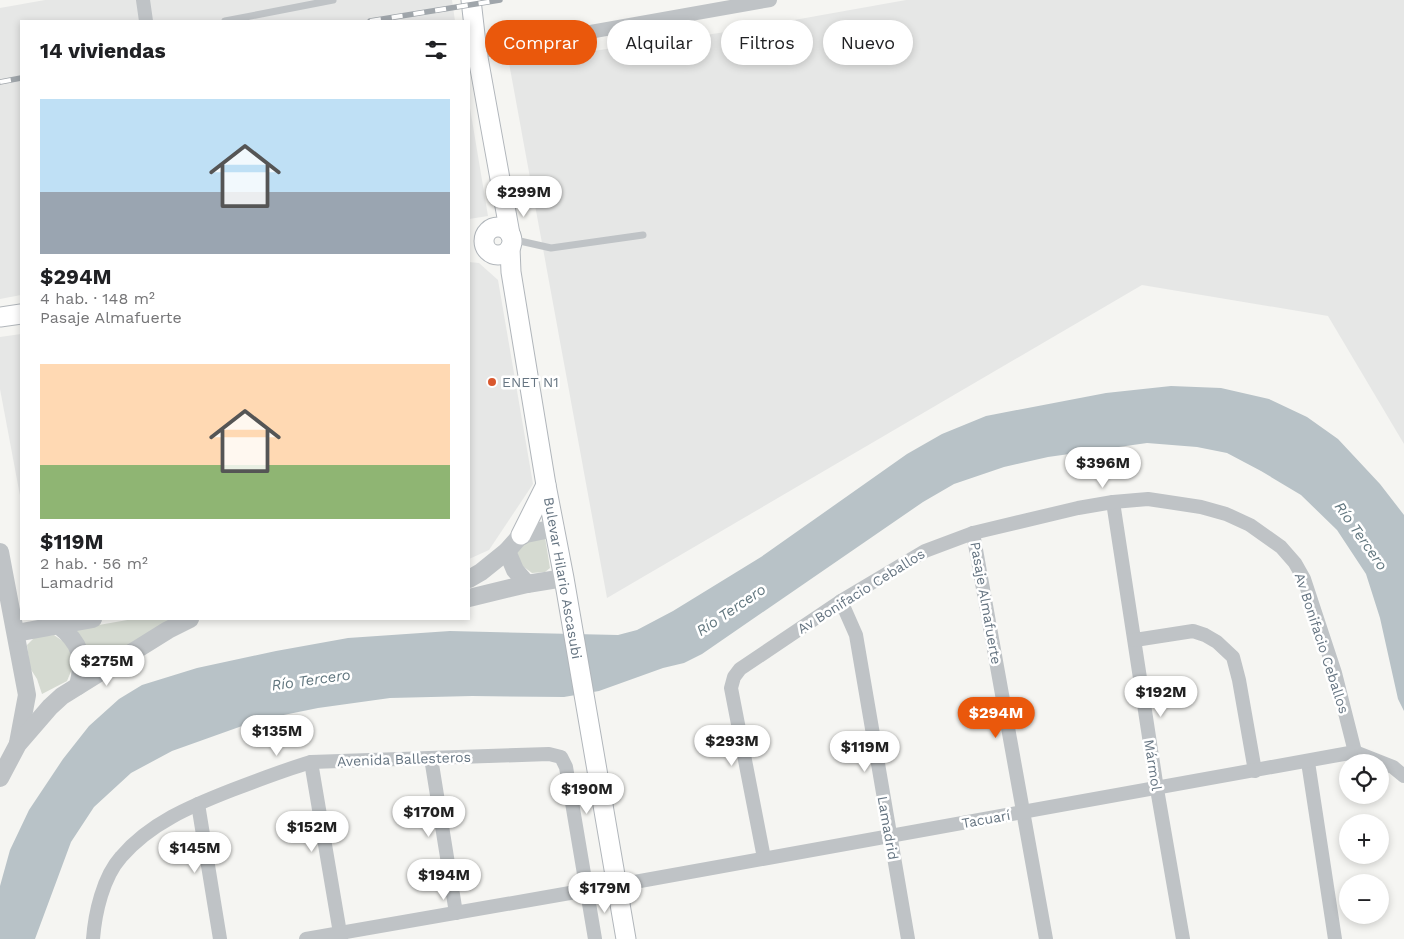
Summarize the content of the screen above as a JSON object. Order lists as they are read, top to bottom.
{
  "streets": {
    "main road": ["Bulevar Hilario Ascasubi"],
    "street": [
      "Av Bonifacio Ceballos",
      "Pasaje Almafuerte",
      "Avenida Ballesteros",
      "Mármol",
      "Tacuarí",
      "Lamadrid"
    ]
  },
  "crossings": [
    ["Bulevar Hilario Ascasubi", "Tacuarí"],
    ["Av Bonifacio Ceballos", "Pasaje Almafuerte"],
    ["Av Bonifacio Ceballos", "Mármol"],
    ["Av Bonifacio Ceballos", "Tacuarí"],
    ["Av Bonifacio Ceballos", "Lamadrid"],
    ["Pasaje Almafuerte", "Tacuarí"],
    ["Mármol", "Tacuarí"],
    ["Tacuarí", "Lamadrid"]
  ],
  "water": ["Río Tercero"],
  "places": ["ENET N1"],
  "page": {
    "chip": [
      "Comprar",
      "Alquilar",
      "Filtros",
      "Nuevo"
    ],
    "heading": "14 viviendas",
    "list": [
      {
        "name": "$294M",
        "note": "4 hab. · 148 m² · Pasaje Almafuerte"
      },
      {
        "name": "$119M",
        "note": "2 hab. · 56 m² · Lamadrid"
      }
    ],
    "price": [
      "$299M",
      "$396M",
      "$275M",
      "$192M",
      "$294M",
      "$135M",
      "$293M",
      "$119M",
      "$190M",
      "$170M",
      "$152M",
      "$145M",
      "$194M",
      "$179M"
    ],
    "map_buttons": ["+", "−"]
  }
}
